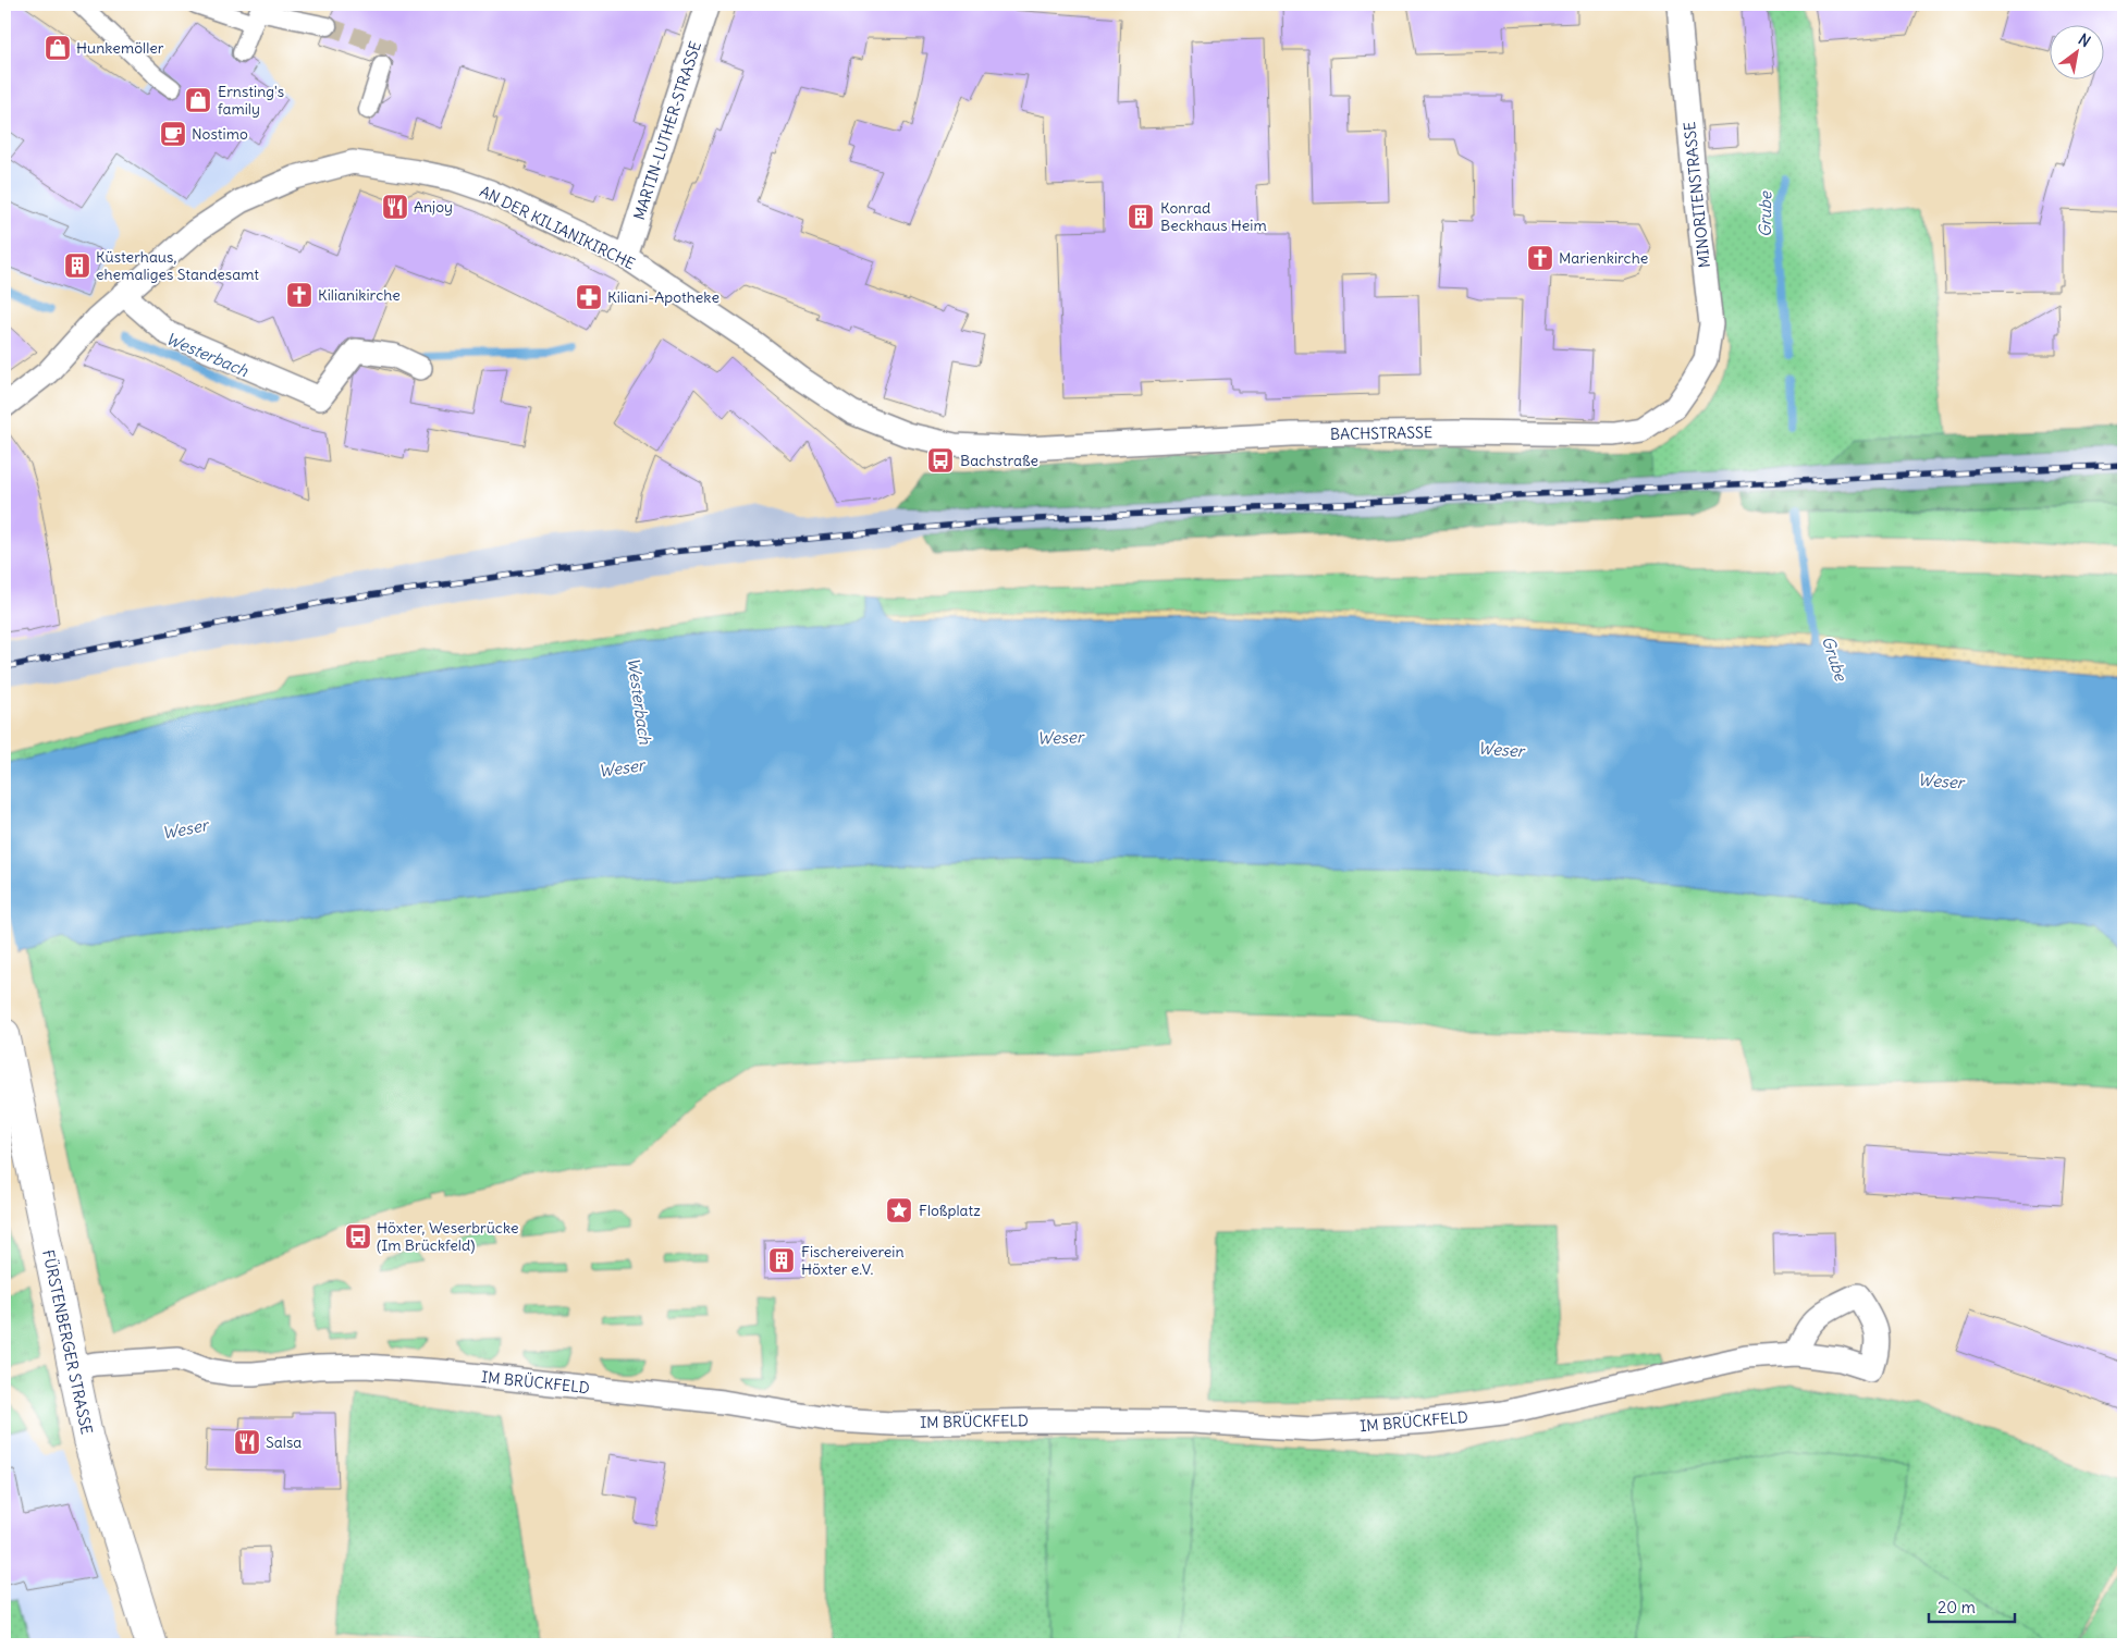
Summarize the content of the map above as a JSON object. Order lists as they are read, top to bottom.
{
  "streets": {
    "main road": ["FÜRSTENBERGER STRASSE"],
    "street": [
      "MARTIN-LUTHER-STRASSE",
      "MINORITENSTRASSE",
      "AN DER KILIANIKIRCHE",
      "BACHSTRASSE",
      "IM BRÜCKFELD"
    ]
  },
  "crossings": [
    ["MARTIN-LUTHER-STRASSE", "AN DER KILIANIKIRCHE"],
    ["MINORITENSTRASSE", "BACHSTRASSE"],
    ["AN DER KILIANIKIRCHE", "BACHSTRASSE"],
    ["FÜRSTENBERGER STRASSE", "IM BRÜCKFELD"]
  ],
  "water": ["Grube", "Westerbach", "Weser"],
  "places": {
    "shop": ["Hunkemöller", "Ernsting's family"],
    "cafe": ["Nostimo"],
    "restaurant": ["Anjoy", "Salsa"],
    "building": ["Konrad Beckhaus Heim", "Küsterhaus, ehemaliges Standesamt", "Fischereiverein Höxter e.V."],
    "church": ["Marienkirche", "Kilianikirche"],
    "pharmacy": ["Kiliani-Apotheke"],
    "bus stop": ["Bachstraße", "Höxter, Weserbrücke (Im Brückfeld)"],
    "place": ["Floßplatz"]
  },
  "scale_bar": "20 m",
  "north": "top right"
}
